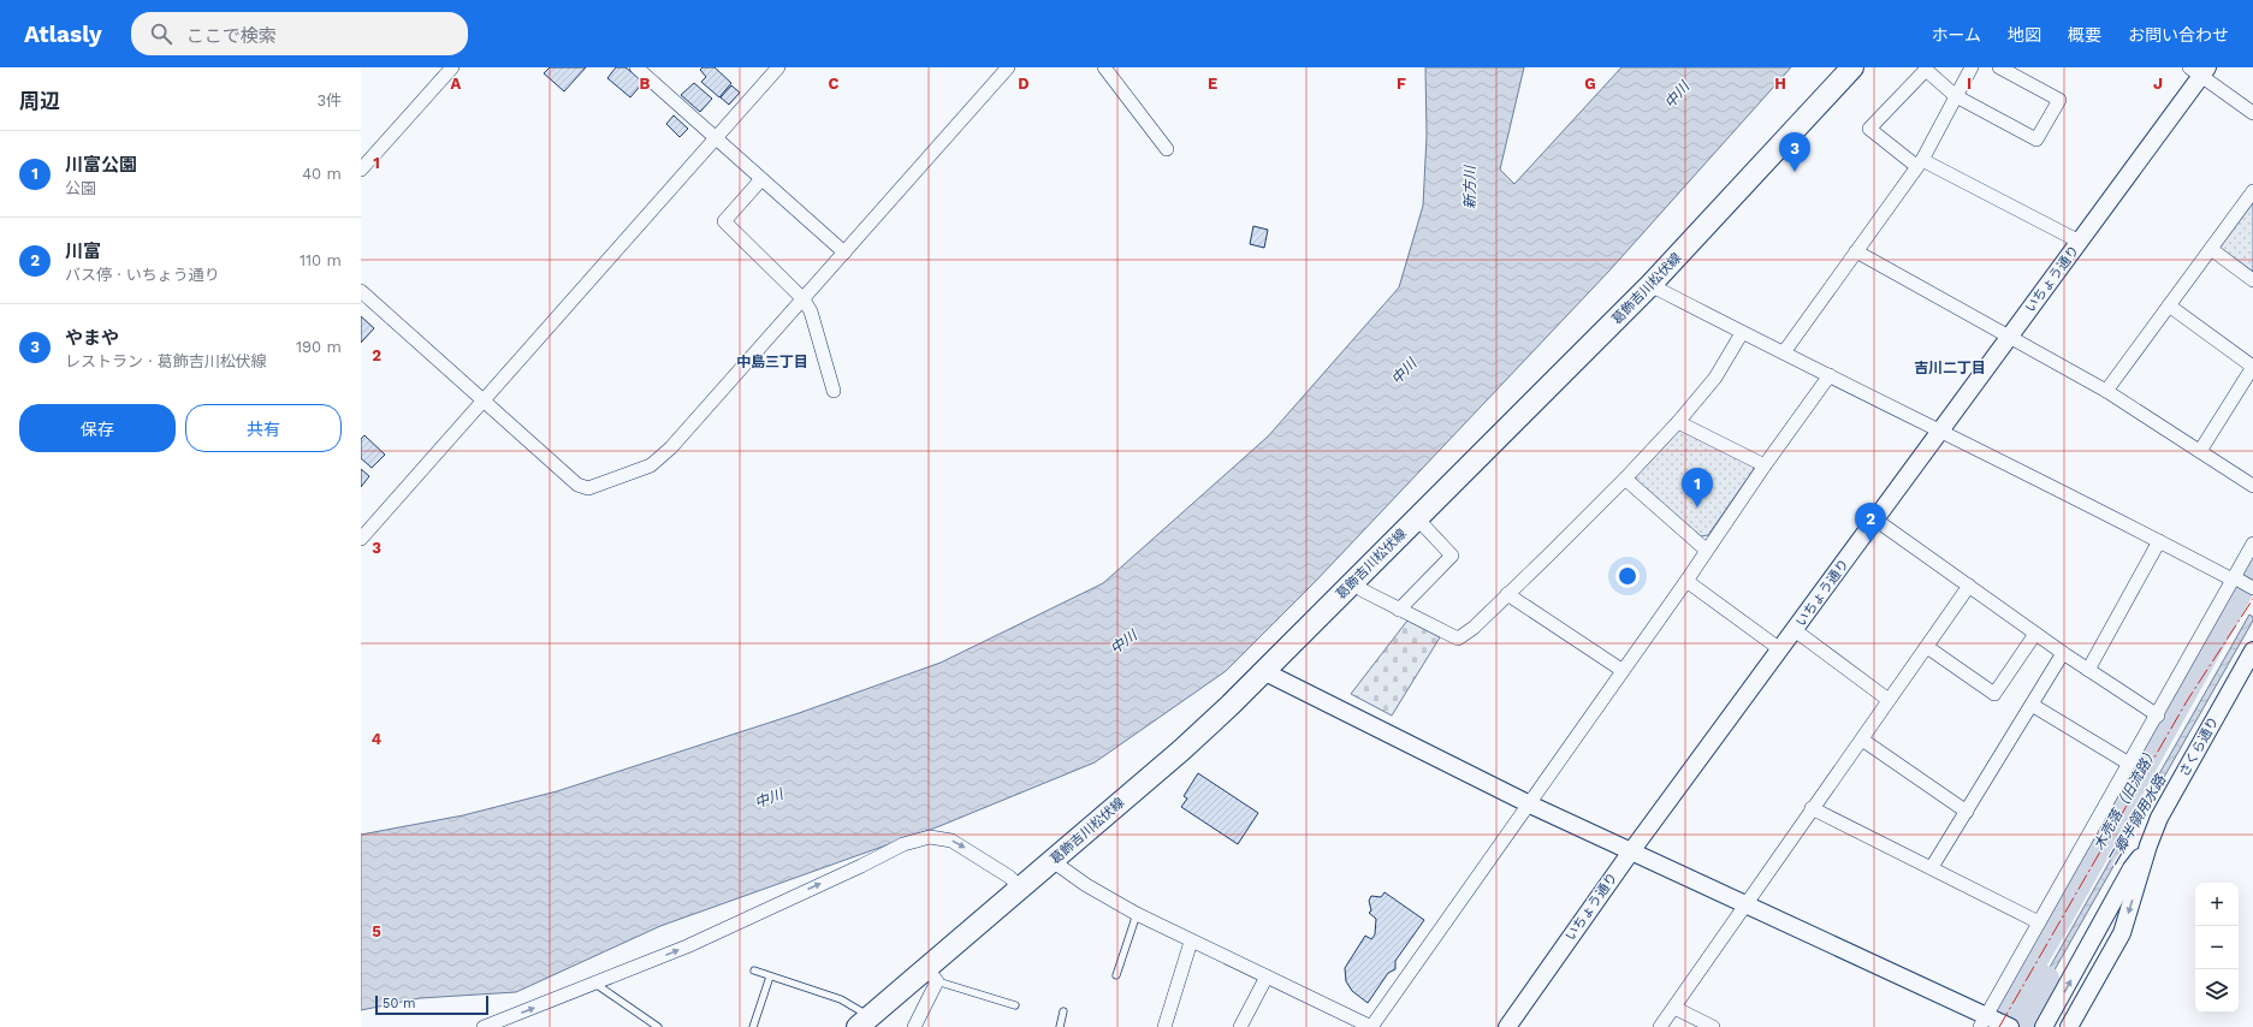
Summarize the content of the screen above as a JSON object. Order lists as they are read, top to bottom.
{
  "streets": {
    "main road": ["葛飾吉川松伏線"],
    "street": ["いちょう通り", "さくら通り"]
  },
  "districts": ["中島三丁目", "吉川二丁目"],
  "water": [
    "中川",
    "新方川",
    "木売落（旧流路）",
    "二郷半領用水路"
  ],
  "scale_bar": "50 m",
  "page": {
    "header": "Atlasly",
    "search": "ここで検索",
    "nav": [
      "ホーム",
      "地図",
      "概要",
      "お問い合わせ"
    ],
    "heading": ["周辺", "3件"],
    "list": [
      {
        "mark": "1",
        "name": "川富公園",
        "note": "公園",
        "value": "40 m"
      },
      {
        "mark": "2",
        "name": "川富",
        "note": "バス停 · いちょう通り",
        "value": "110 m"
      },
      {
        "mark": "3",
        "name": "やまや",
        "note": "レストラン · 葛飾吉川松伏線",
        "value": "190 m"
      }
    ],
    "pins": ["3", "1", "2"],
    "buttons": ["保存", "共有"],
    "map_buttons": ["+", "−"],
    "scale": "50 m"
  },
  "grid": {
    "columns": [
      "A",
      "B",
      "C",
      "D",
      "E",
      "F",
      "G",
      "H",
      "I",
      "J"
    ],
    "rows": [
      "1",
      "2",
      "3",
      "4",
      "5"
    ]
  }
}
